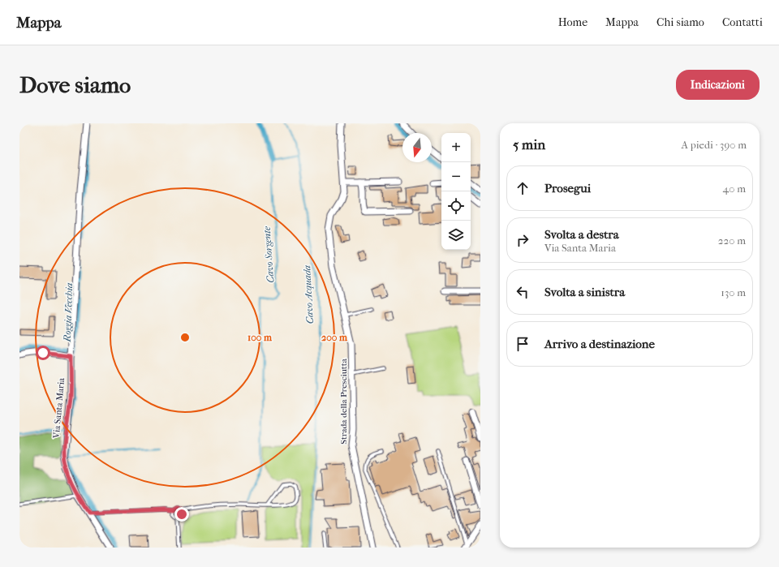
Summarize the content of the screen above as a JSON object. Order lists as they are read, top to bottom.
{
  "streets": {
    "street": ["Strada della Presciutta", "Via Santa Maria"]
  },
  "water": ["Cavo Sorgente", "Cavo Acquada", "Roggia Vecchia"],
  "north": "bottom",
  "page": {
    "header": "Mappa",
    "nav": [
      "Home",
      "Mappa",
      "Chi siamo",
      "Contatti"
    ],
    "buttons": "Indicazioni",
    "title": "Dove siamo",
    "heading": ["5 min", "A piedi · 390 m"],
    "map_buttons": ["+", "−"],
    "list": [
      ["Prosegui", "40 m"],
      ["Svolta a destra", "Via Santa Maria", "220 m"],
      ["Svolta a sinistra", "130 m"],
      "Arrivo a destinazione"
    ]
  },
  "rings": ["100 m", "200 m"]
}
